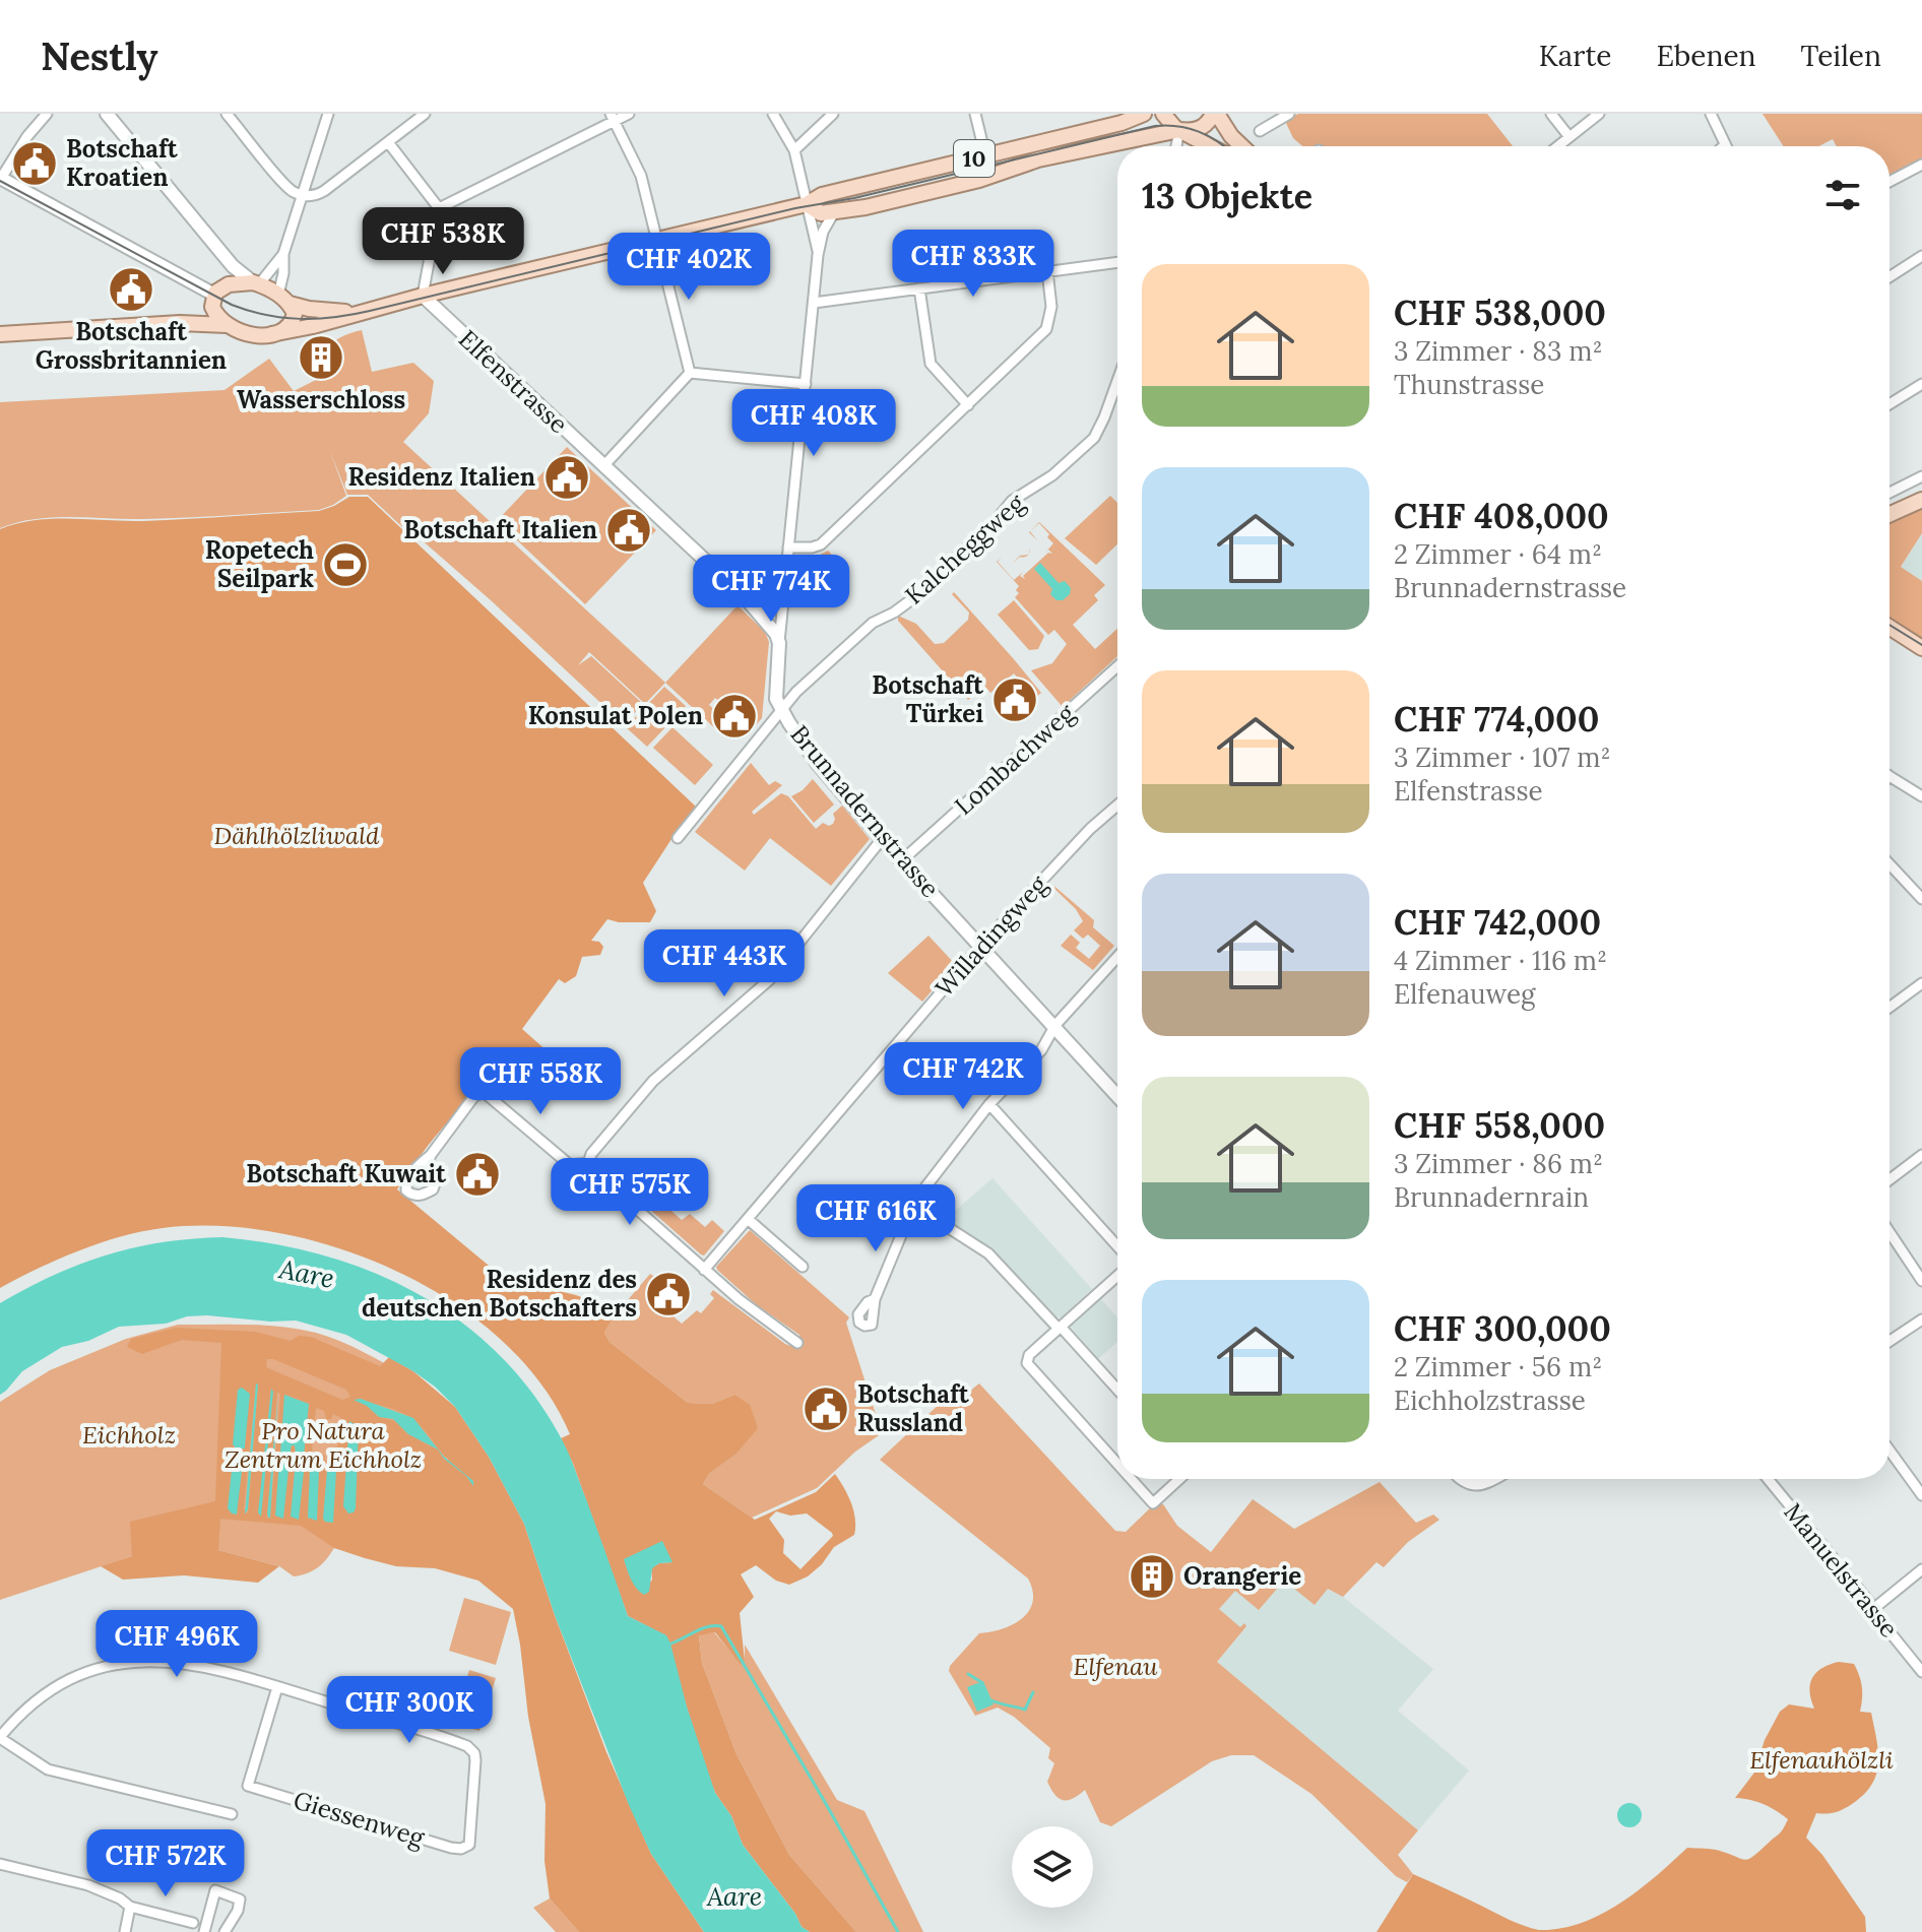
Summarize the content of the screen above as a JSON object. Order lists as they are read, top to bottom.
{
  "streets": {
    "main road": ["10"],
    "street": [
      "Elfenstrasse",
      "Kalcheggweg",
      "Lombachweg",
      "Brunnadernstrasse",
      "Willadingweg",
      "Manuelstrasse",
      "Giessenweg"
    ]
  },
  "crossings": [
    ["10", "Elfenstrasse"],
    ["10", "Brunnadernstrasse"],
    ["Elfenstrasse", "Brunnadernstrasse"],
    ["Kalcheggweg", "Brunnadernstrasse"],
    ["Lombachweg", "Brunnadernstrasse"],
    ["Brunnadernstrasse", "Willadingweg"]
  ],
  "water": ["Aare"],
  "parks": [
    "Dählhölzliwald",
    "Pro Natura Zentrum Eichholz",
    "Eichholz",
    "Elfenau",
    "Elfenauhölzli"
  ],
  "places": {
    "public building": [
      "Botschaft Kroatien",
      "Botschaft Grossbritannien",
      "Residenz Italien",
      "Botschaft Italien",
      "Botschaft Türkei",
      "Konsulat Polen",
      "Botschaft Kuwait",
      "Residenz des deutschen Botschafters",
      "Botschaft Russland"
    ],
    "building": ["Wasserschloss", "Orangerie"],
    "sports": ["Ropetech Seilpark"]
  },
  "page": {
    "header": "Nestly",
    "nav": ["Karte", "Ebenen", "Teilen"],
    "heading": "13 Objekte",
    "price": [
      "CHF 538K",
      "CHF 833K",
      "CHF 402K",
      "CHF 408K",
      "CHF 774K",
      "CHF 443K",
      "CHF 742K",
      "CHF 558K",
      "CHF 575K",
      "CHF 616K",
      "CHF 496K",
      "CHF 300K",
      "CHF 572K"
    ],
    "list": [
      {
        "name": "CHF 538,000",
        "note": "3 Zimmer · 83 m² · Thunstrasse"
      },
      {
        "name": "CHF 408,000",
        "note": "2 Zimmer · 64 m² · Brunnadernstrasse"
      },
      {
        "name": "CHF 774,000",
        "note": "3 Zimmer · 107 m² · Elfenstrasse"
      },
      {
        "name": "CHF 742,000",
        "note": "4 Zimmer · 116 m² · Elfenauweg"
      },
      {
        "name": "CHF 558,000",
        "note": "3 Zimmer · 86 m² · Brunnadernrain"
      },
      {
        "name": "CHF 300,000",
        "note": "2 Zimmer · 56 m² · Eichholzstrasse"
      }
    ]
  }
}
